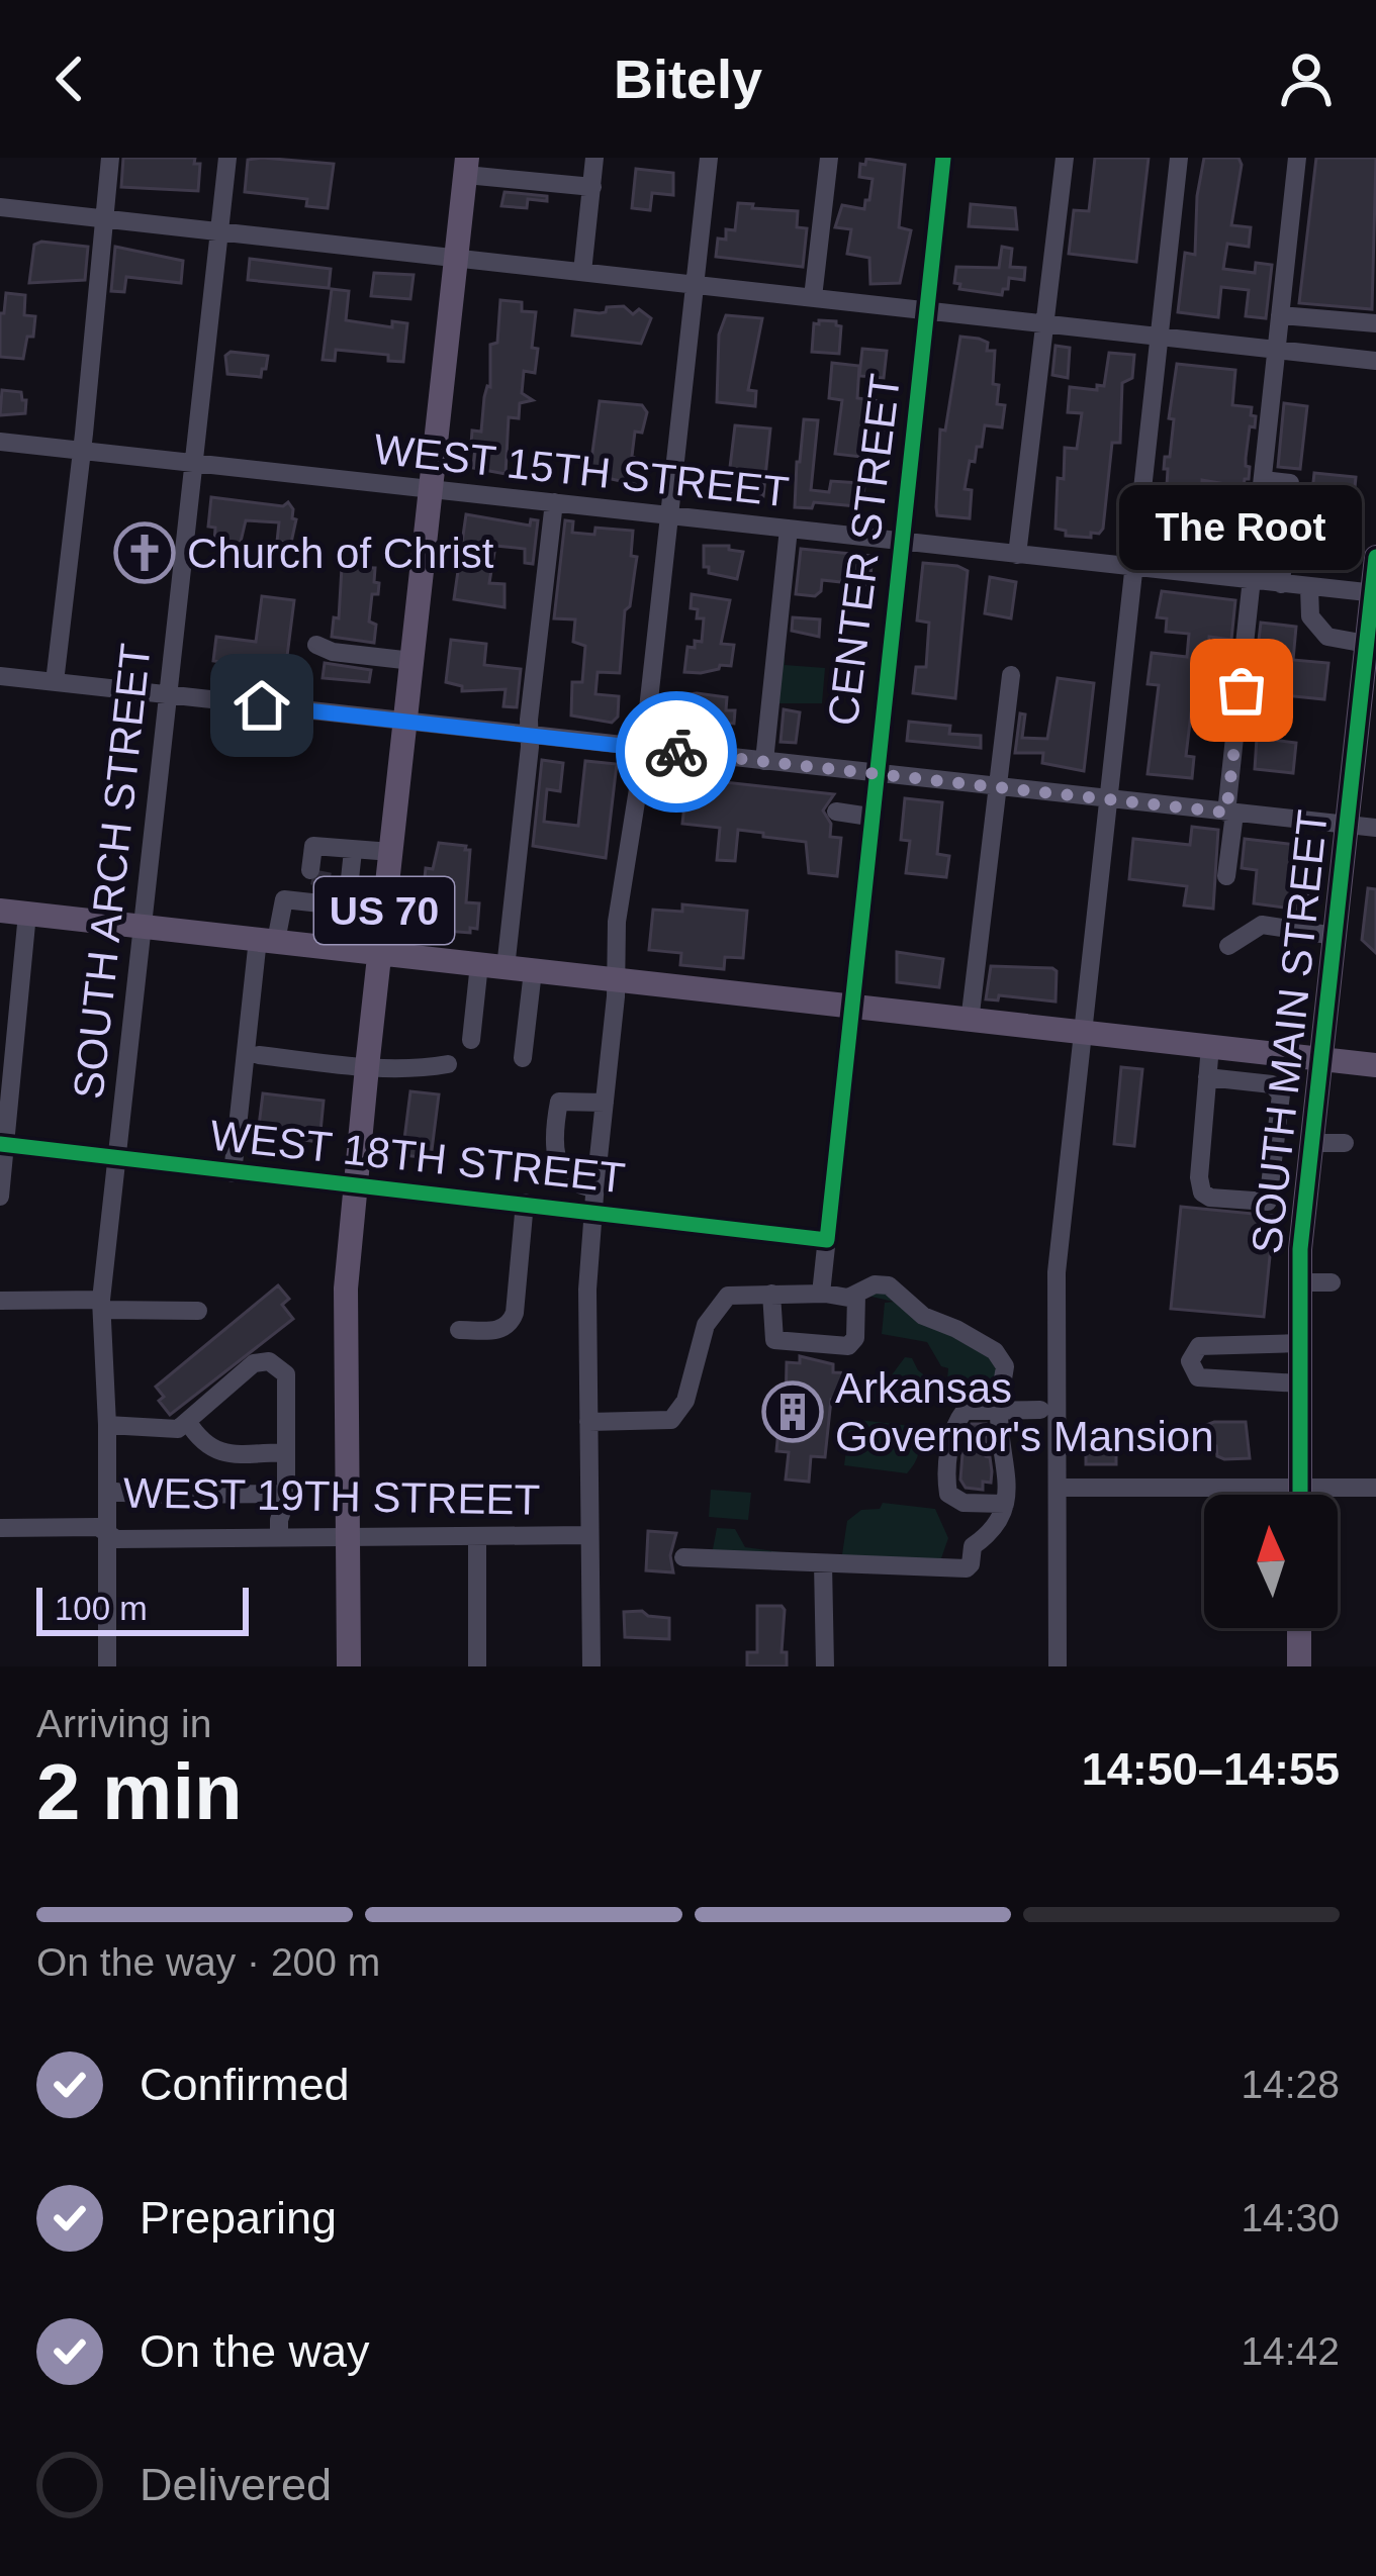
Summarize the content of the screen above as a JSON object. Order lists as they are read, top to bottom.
{
  "streets": {
    "main road": ["US 70", "SOUTH MAIN STREET"],
    "street": [
      "WEST 15TH STREET",
      "CENTER STREET",
      "SOUTH ARCH STREET",
      "WEST 18TH STREET",
      "WEST 19TH STREET"
    ]
  },
  "crossings": [
    ["WEST 15TH STREET", "CENTER STREET"],
    ["WEST 15TH STREET", "SOUTH ARCH STREET"],
    ["WEST 15TH STREET", "US 70"],
    ["WEST 15TH STREET", "SOUTH MAIN STREET"],
    ["CENTER STREET", "WEST 18TH STREET"],
    ["SOUTH ARCH STREET", "WEST 18TH STREET"],
    ["SOUTH ARCH STREET", "WEST 19TH STREET"],
    ["US 70", "WEST 18TH STREET"],
    ["US 70", "WEST 19TH STREET"]
  ],
  "places": {
    "church": ["Church of Christ"],
    "other": ["The Root"],
    "building": ["Arkansas Governor's Mansion"]
  },
  "scale_bar": "100 m",
  "north": "top",
  "page": {
    "header": "Bitely",
    "bubble": "The Root",
    "scale": "100 m",
    "heading": ["2 min", "Arriving in", "14:50–14:55"],
    "bar": "On the way · 200 m",
    "list": [
      ["Confirmed", "14:28"],
      ["Preparing", "14:30"],
      ["On the way", "14:42"],
      "Delivered"
    ]
  }
}
